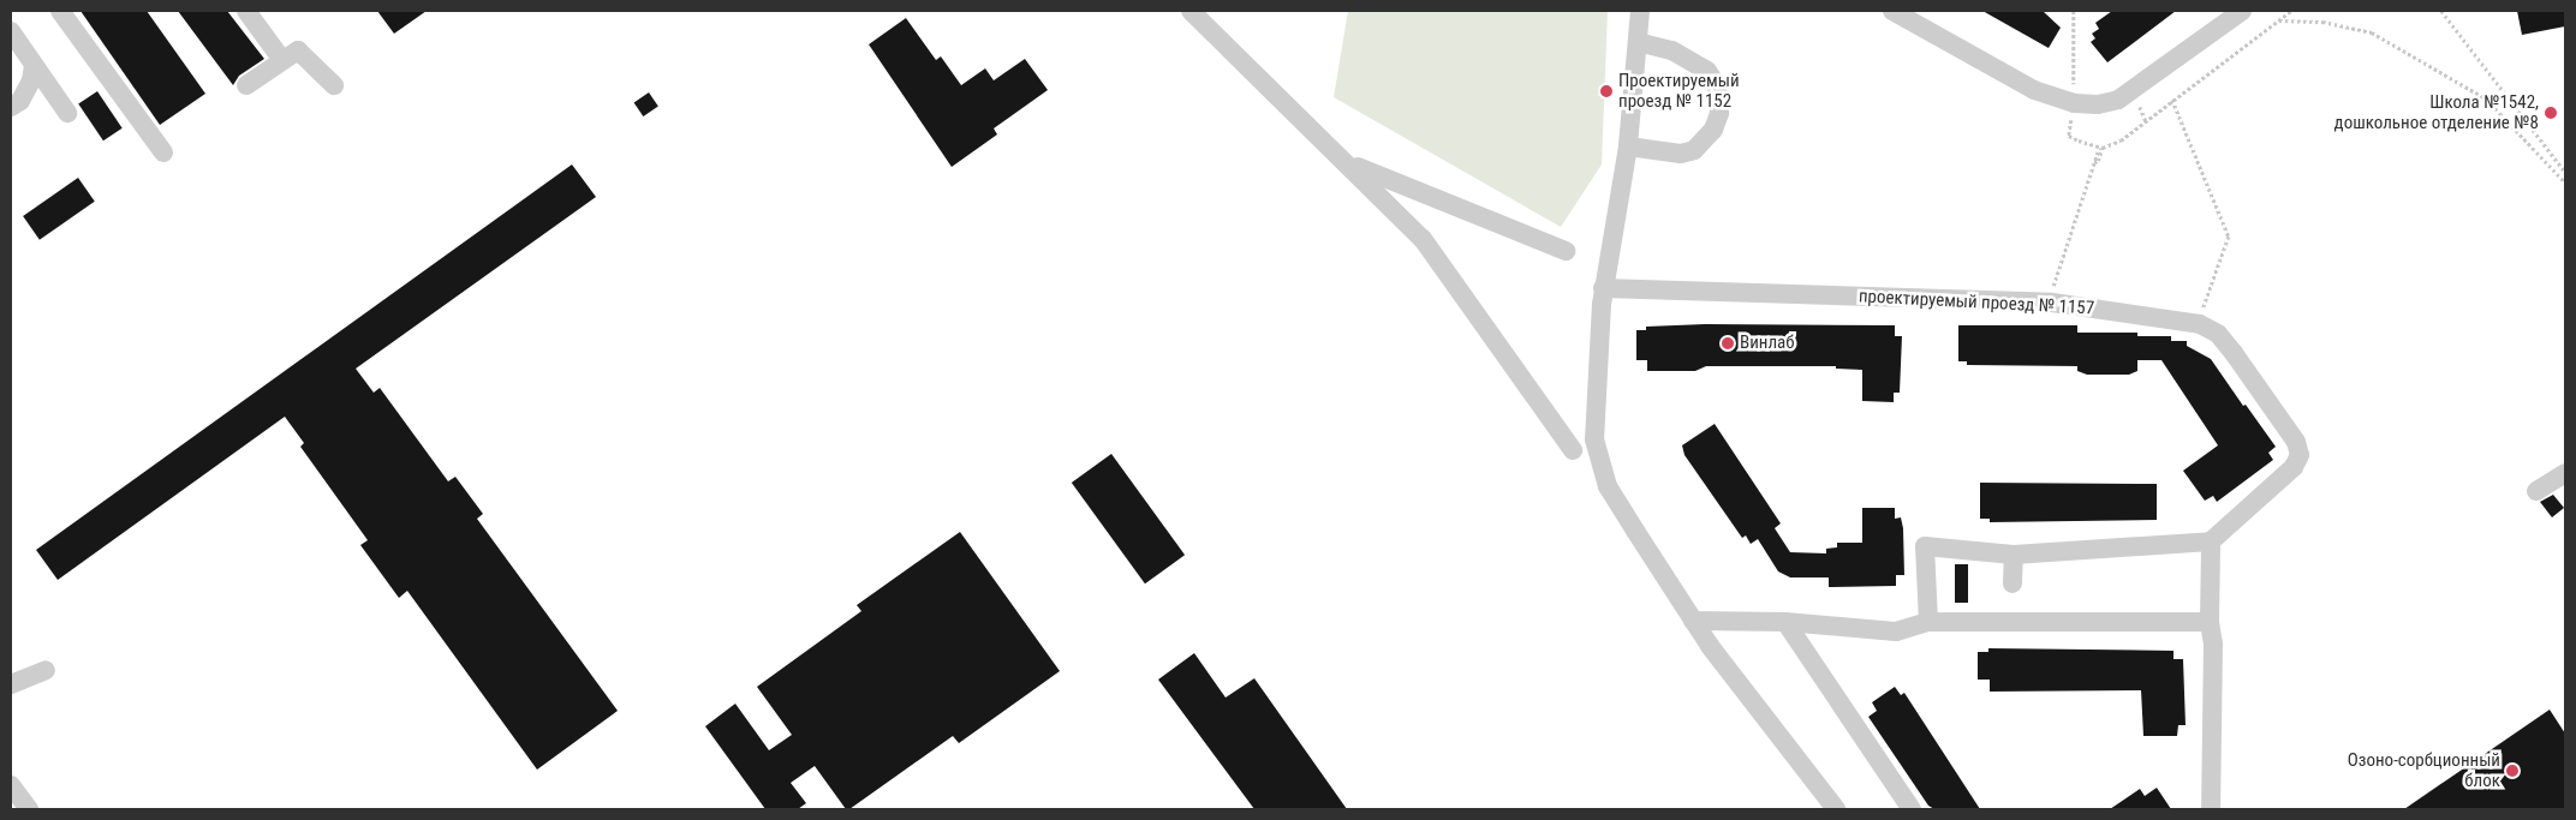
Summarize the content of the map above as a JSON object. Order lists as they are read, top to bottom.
{
  "streets": {
    "street": ["проектируемый проезд № 1157"]
  },
  "places": [
    "Проектируемый проезд № 1152",
    "Школа №1542, дошкольное отделение №8",
    "Винлаб",
    "Озоно-сорбционный блок"
  ]
}
